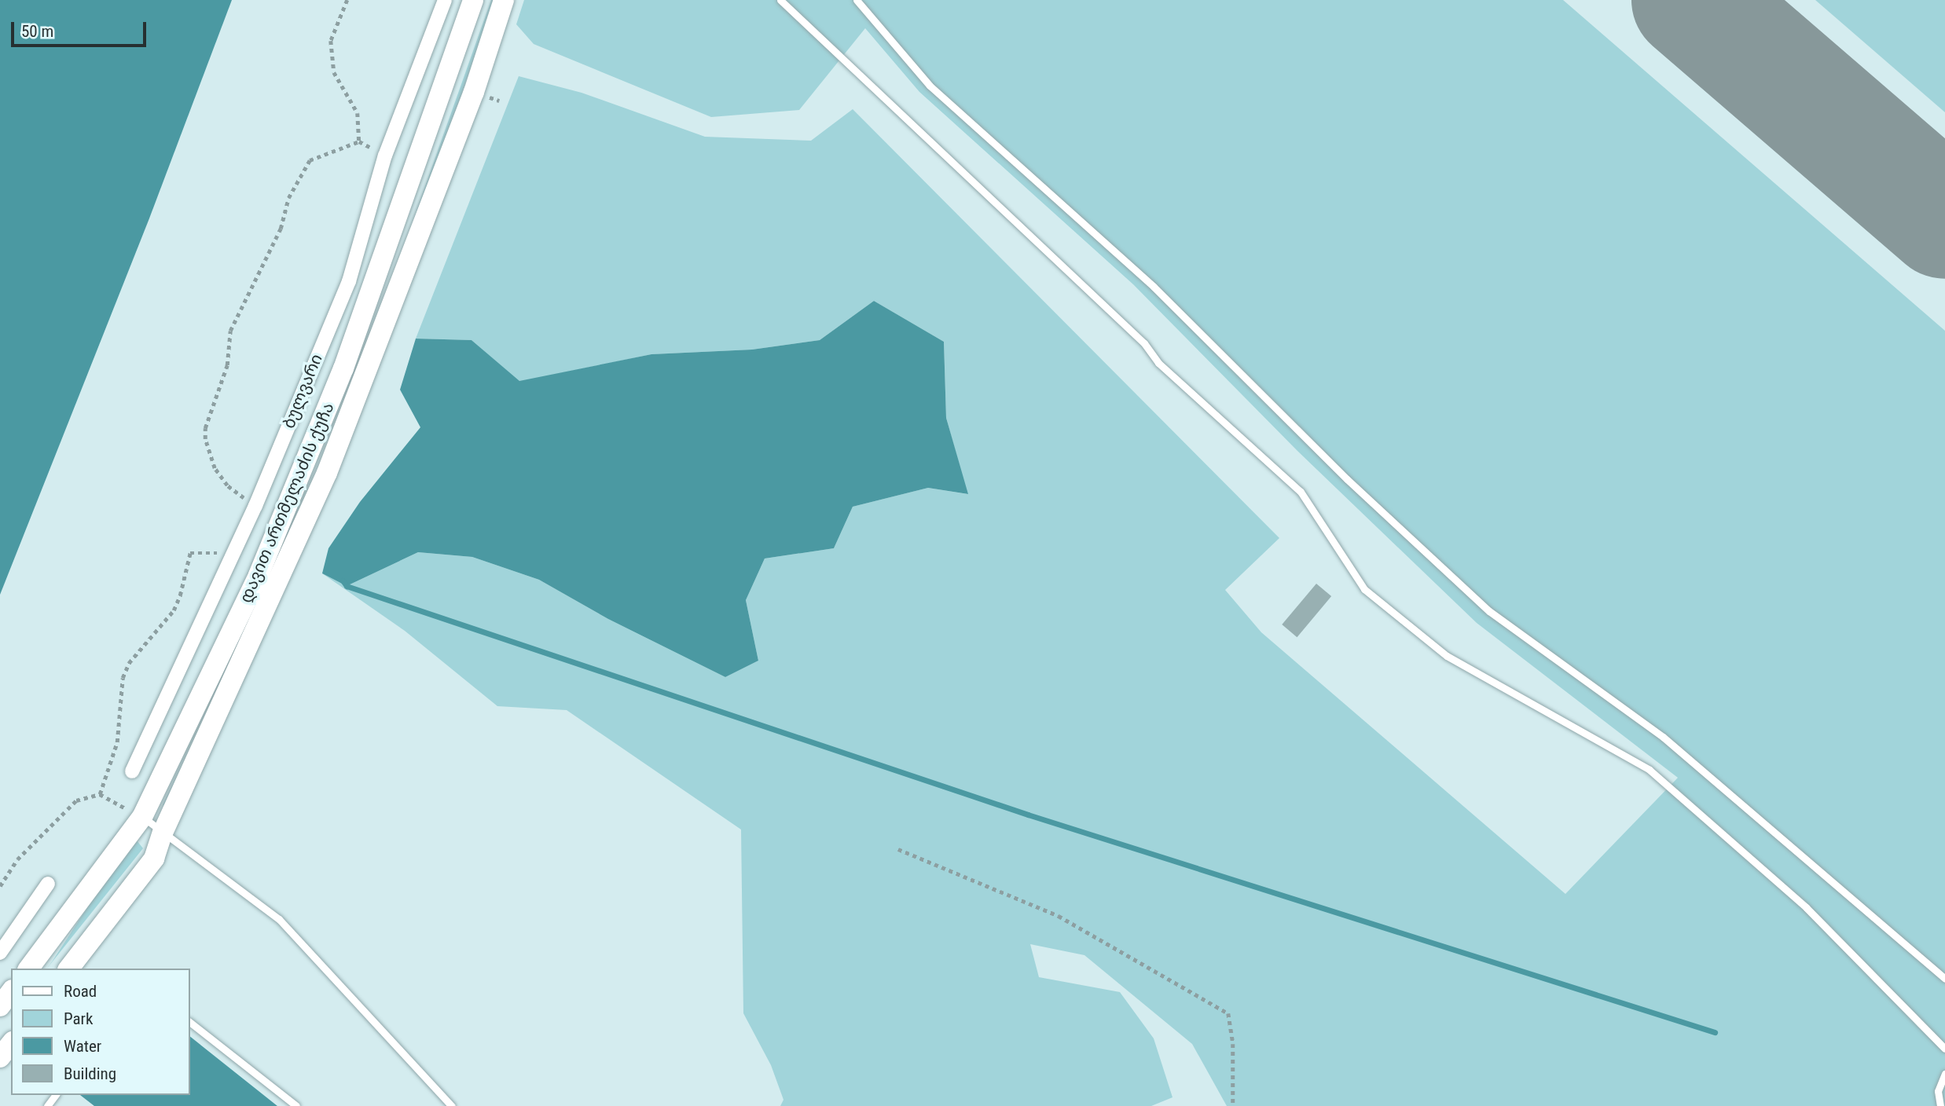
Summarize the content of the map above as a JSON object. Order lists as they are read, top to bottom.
{
  "streets": {
    "street": ["ბულვარი", "დავით ართმელაძის ქუჩა"]
  },
  "legend": [
    "Road",
    "Park",
    "Water",
    "Building"
  ],
  "scale_bar": "50 m"
}
